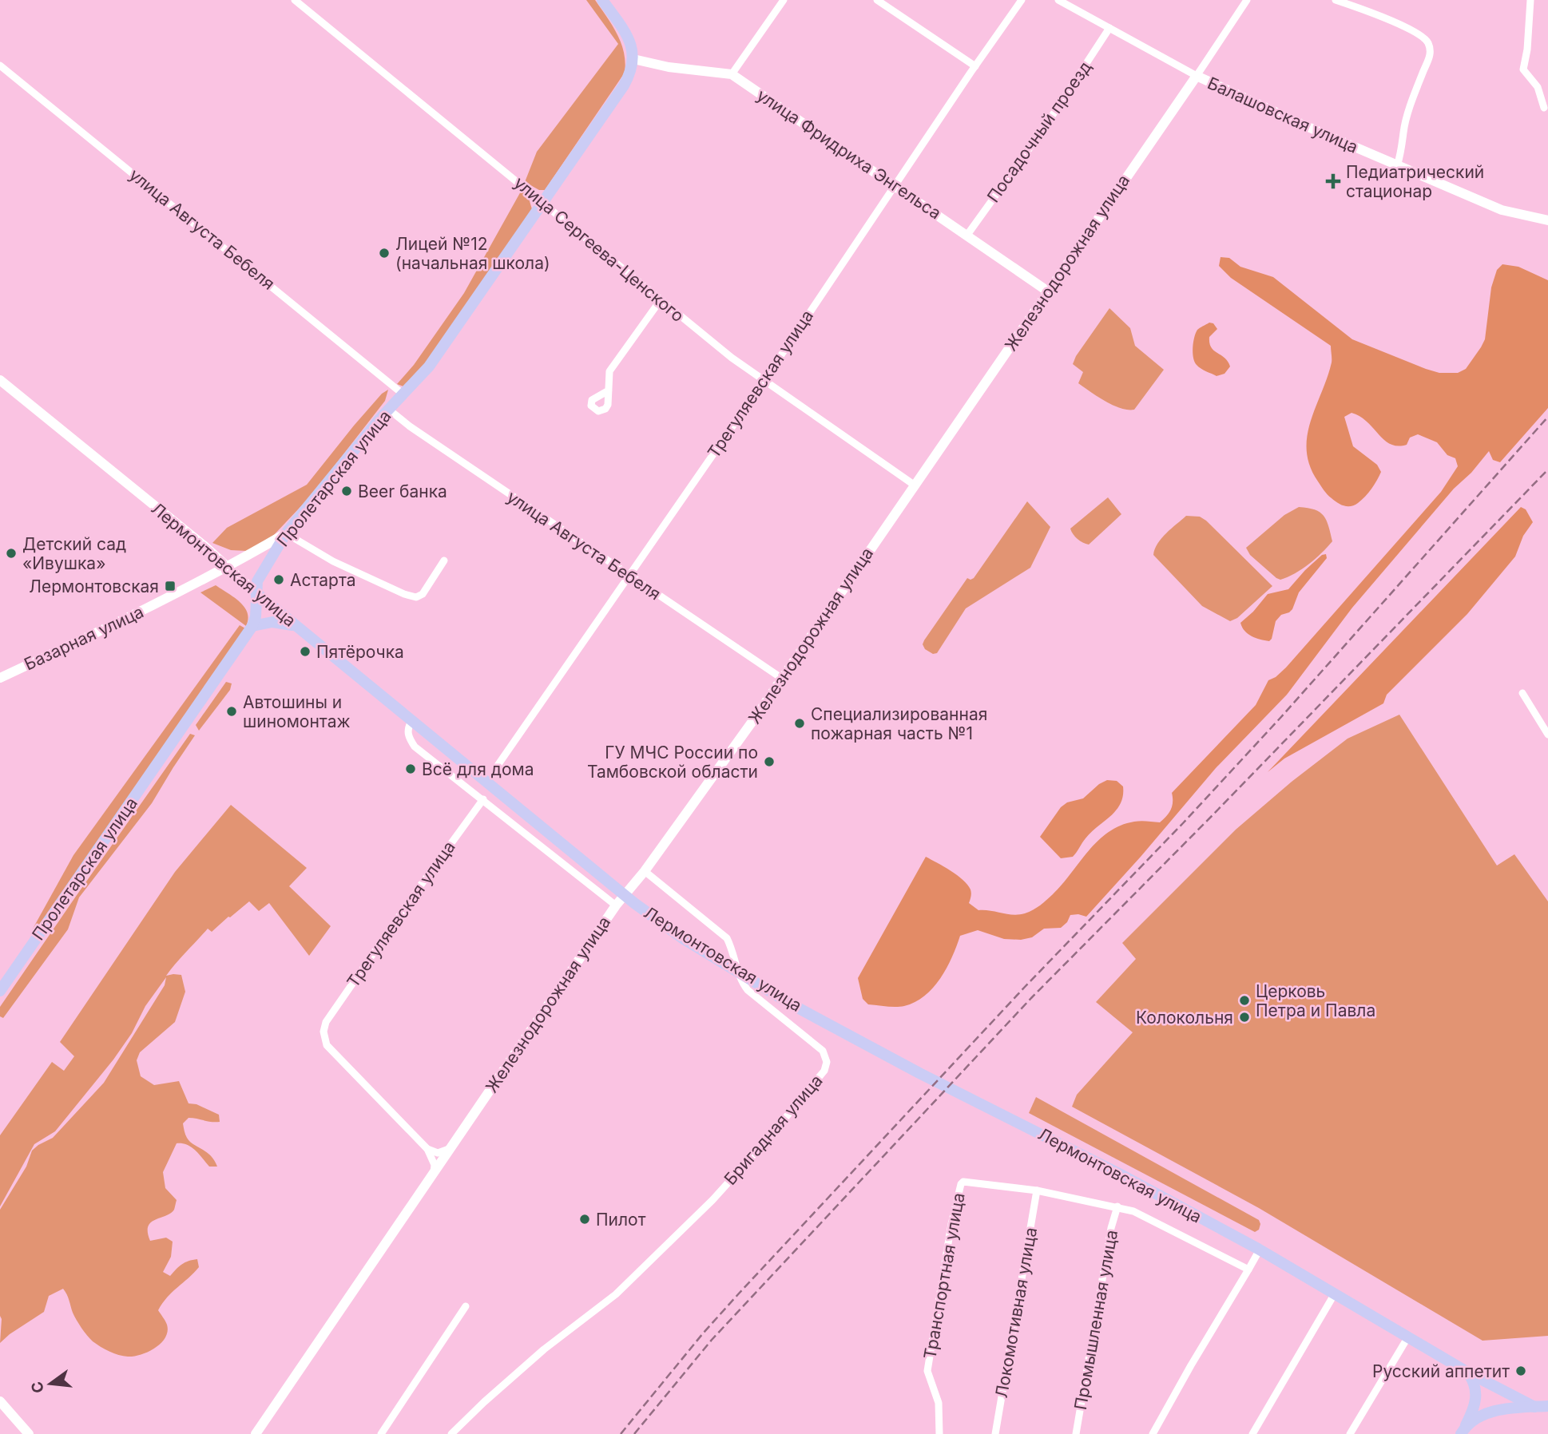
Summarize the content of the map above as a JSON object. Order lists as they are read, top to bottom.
{
  "streets": {
    "main road": ["Пролетарская улица", "Лермонтовская улица"],
    "street": [
      "Балашовская улица",
      "Посадочный проезд",
      "улица Фридриха Энгельса",
      "улица Августа Бебеля",
      "улица Сергеева-Ценского",
      "Железнодорожная улица",
      "Трегуляевская улица",
      "Базарная улица",
      "Бригадная улица",
      "Транспортная улица",
      "Локомотивная улица",
      "Промышленная улица"
    ]
  },
  "crossings": [
    ["Балашовская улица", "Посадочный проезд"],
    ["Балашовская улица", "Железнодорожная улица"],
    ["Посадочный проезд", "улица Фридриха Энгельса"],
    ["улица Фридриха Энгельса", "Железнодорожная улица"],
    ["улица Фридриха Энгельса", "Трегуляевская улица"],
    ["улица Фридриха Энгельса", "Пролетарская улица"],
    ["улица Августа Бебеля", "Железнодорожная улица"],
    ["улица Августа Бебеля", "Трегуляевская улица"],
    ["улица Августа Бебеля", "Пролетарская улица"],
    ["улица Сергеева-Ценского", "Железнодорожная улица"],
    ["улица Сергеева-Ценского", "Трегуляевская улица"],
    ["улица Сергеева-Ценского", "Пролетарская улица"],
    ["Железнодорожная улица", "Бригадная улица"],
    ["Пролетарская улица", "Лермонтовская улица"],
    ["Пролетарская улица", "Базарная улица"],
    ["Лермонтовская улица", "Базарная улица"],
    ["Транспортная улица", "Локомотивная улица"]
  ],
  "places": {
    "health": ["Педиатрический стационар"],
    "other": [
      "Лицей №12 (начальная школа)",
      "Beer банка",
      "Детский сад «Ивушка»",
      "Астарта",
      "Пятёрочка",
      "Автошины и шиномонтаж",
      "Специализированная пожарная часть №1",
      "ГУ МЧС России по Тамбовской области",
      "Всё для дома",
      "Церковь Петра и Павла",
      "Колокольня",
      "Пилот",
      "Русский аппетит"
    ],
    "transit": ["Лермонтовская"]
  },
  "north": "left"
}
